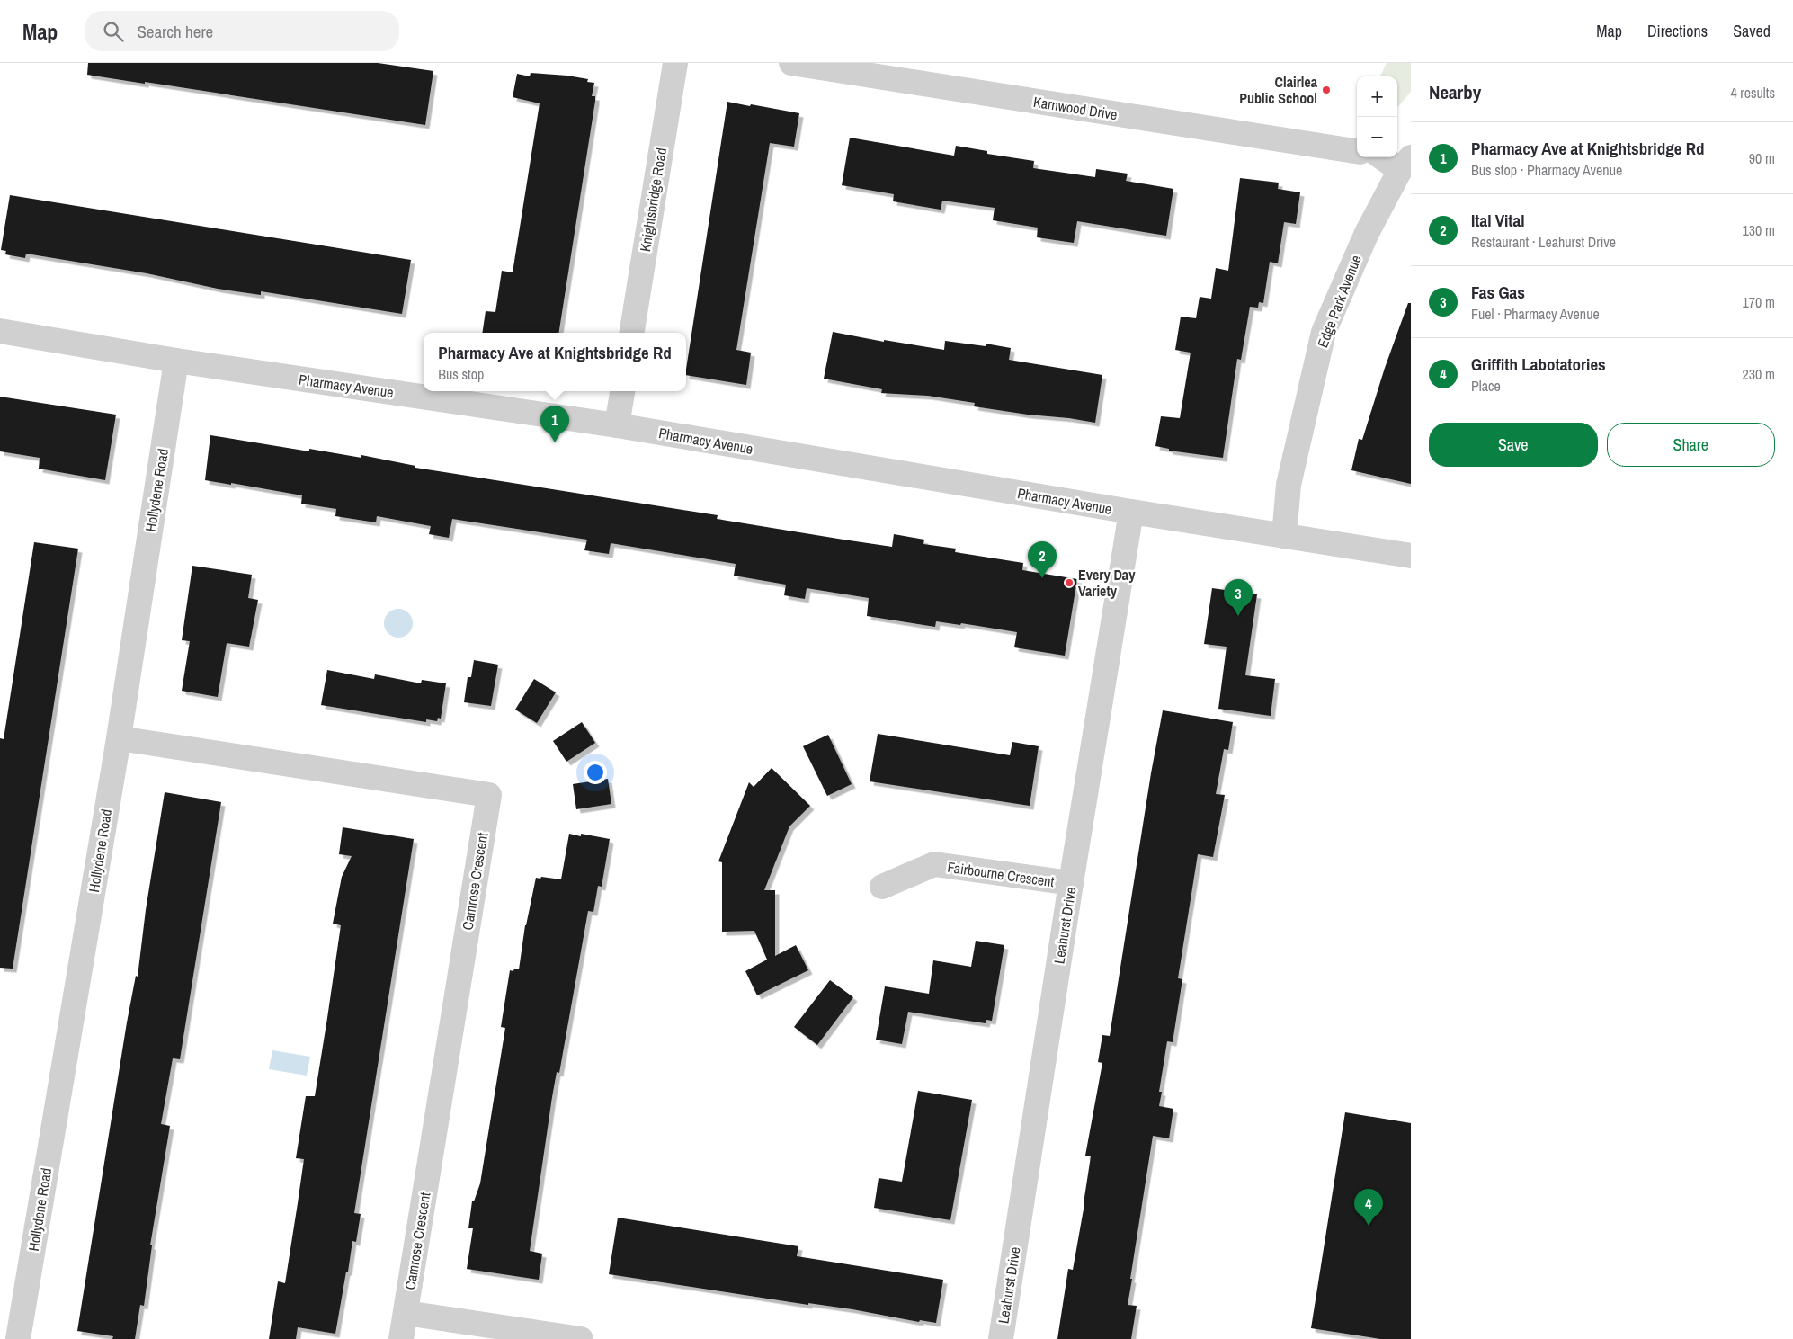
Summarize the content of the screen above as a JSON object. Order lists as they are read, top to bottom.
{
  "streets": {
    "street": [
      "Karnwood Drive",
      "Knightsbridge Road",
      "Edge Park Avenue",
      "Pharmacy Avenue",
      "Hollydene Road",
      "Fairbourne Crescent",
      "Camrose Crescent",
      "Leahurst Drive"
    ]
  },
  "crossings": [
    ["Edge Park Avenue", "Pharmacy Avenue"],
    ["Pharmacy Avenue", "Hollydene Road"],
    ["Pharmacy Avenue", "Leahurst Drive"],
    ["Hollydene Road", "Camrose Crescent"],
    ["Fairbourne Crescent", "Leahurst Drive"]
  ],
  "places": ["Clairlea Public School", "Every Day Variety"],
  "page": {
    "header": "Map",
    "search": "Search here",
    "nav": ["Map", "Directions", "Saved"],
    "heading": ["Nearby", "4 results"],
    "map_buttons": ["+", "−"],
    "list": [
      {
        "mark": "1",
        "name": "Pharmacy Ave at Knightsbridge Rd",
        "note": "Bus stop · Pharmacy Avenue",
        "value": "90 m"
      },
      {
        "mark": "2",
        "name": "Ital Vital",
        "note": "Restaurant · Leahurst Drive",
        "value": "130 m"
      },
      {
        "mark": "3",
        "name": "Fas Gas",
        "note": "Fuel · Pharmacy Avenue",
        "value": "170 m"
      },
      {
        "mark": "4",
        "name": "Griffith Labotatories",
        "note": "Place",
        "value": "230 m"
      }
    ],
    "popup": ["Pharmacy Ave at Knightsbridge Rd", "Bus stop"],
    "pins": [
      "1",
      "2",
      "3",
      "4"
    ],
    "buttons": ["Save", "Share"]
  }
}
